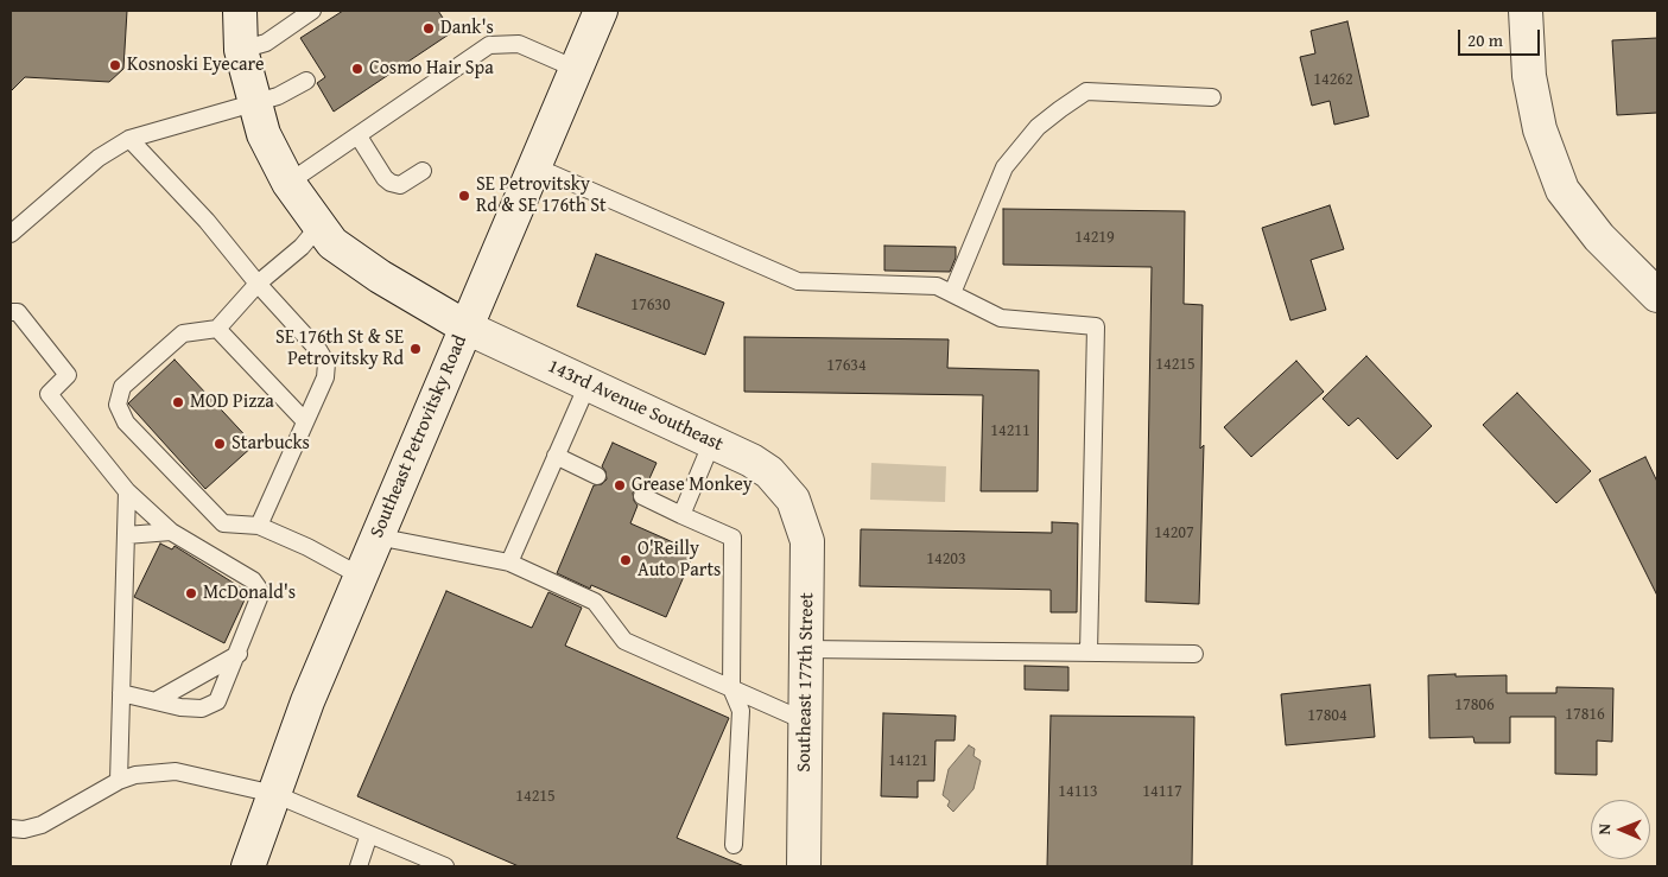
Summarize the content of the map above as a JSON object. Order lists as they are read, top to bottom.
{
  "streets": {
    "street": ["143rd Avenue Southeast", "Southeast Petrovitsky Road", "Southeast 177th Street"]
  },
  "crossings": [
    ["143rd Avenue Southeast", "Southeast Petrovitsky Road"],
    ["143rd Avenue Southeast", "Southeast 177th Street"]
  ],
  "places": [
    "Dank's",
    "Kosnoski Eyecare",
    "Cosmo Hair Spa",
    "SE Petrovitsky Rd & SE 176th St",
    "SE 176th St & SE Petrovitsky Rd",
    "MOD Pizza",
    "Starbucks",
    "Grease Monkey",
    "O'Reilly Auto Parts",
    "McDonald's"
  ],
  "house_numbers": [
    "14262",
    "14219",
    "17630",
    "14215",
    "17634",
    "14211",
    "14207",
    "14203",
    "17806",
    "17816",
    "17804",
    "14121",
    "14113",
    "14117",
    "14215"
  ],
  "scale_bar": "20 m",
  "north": "left"
}
